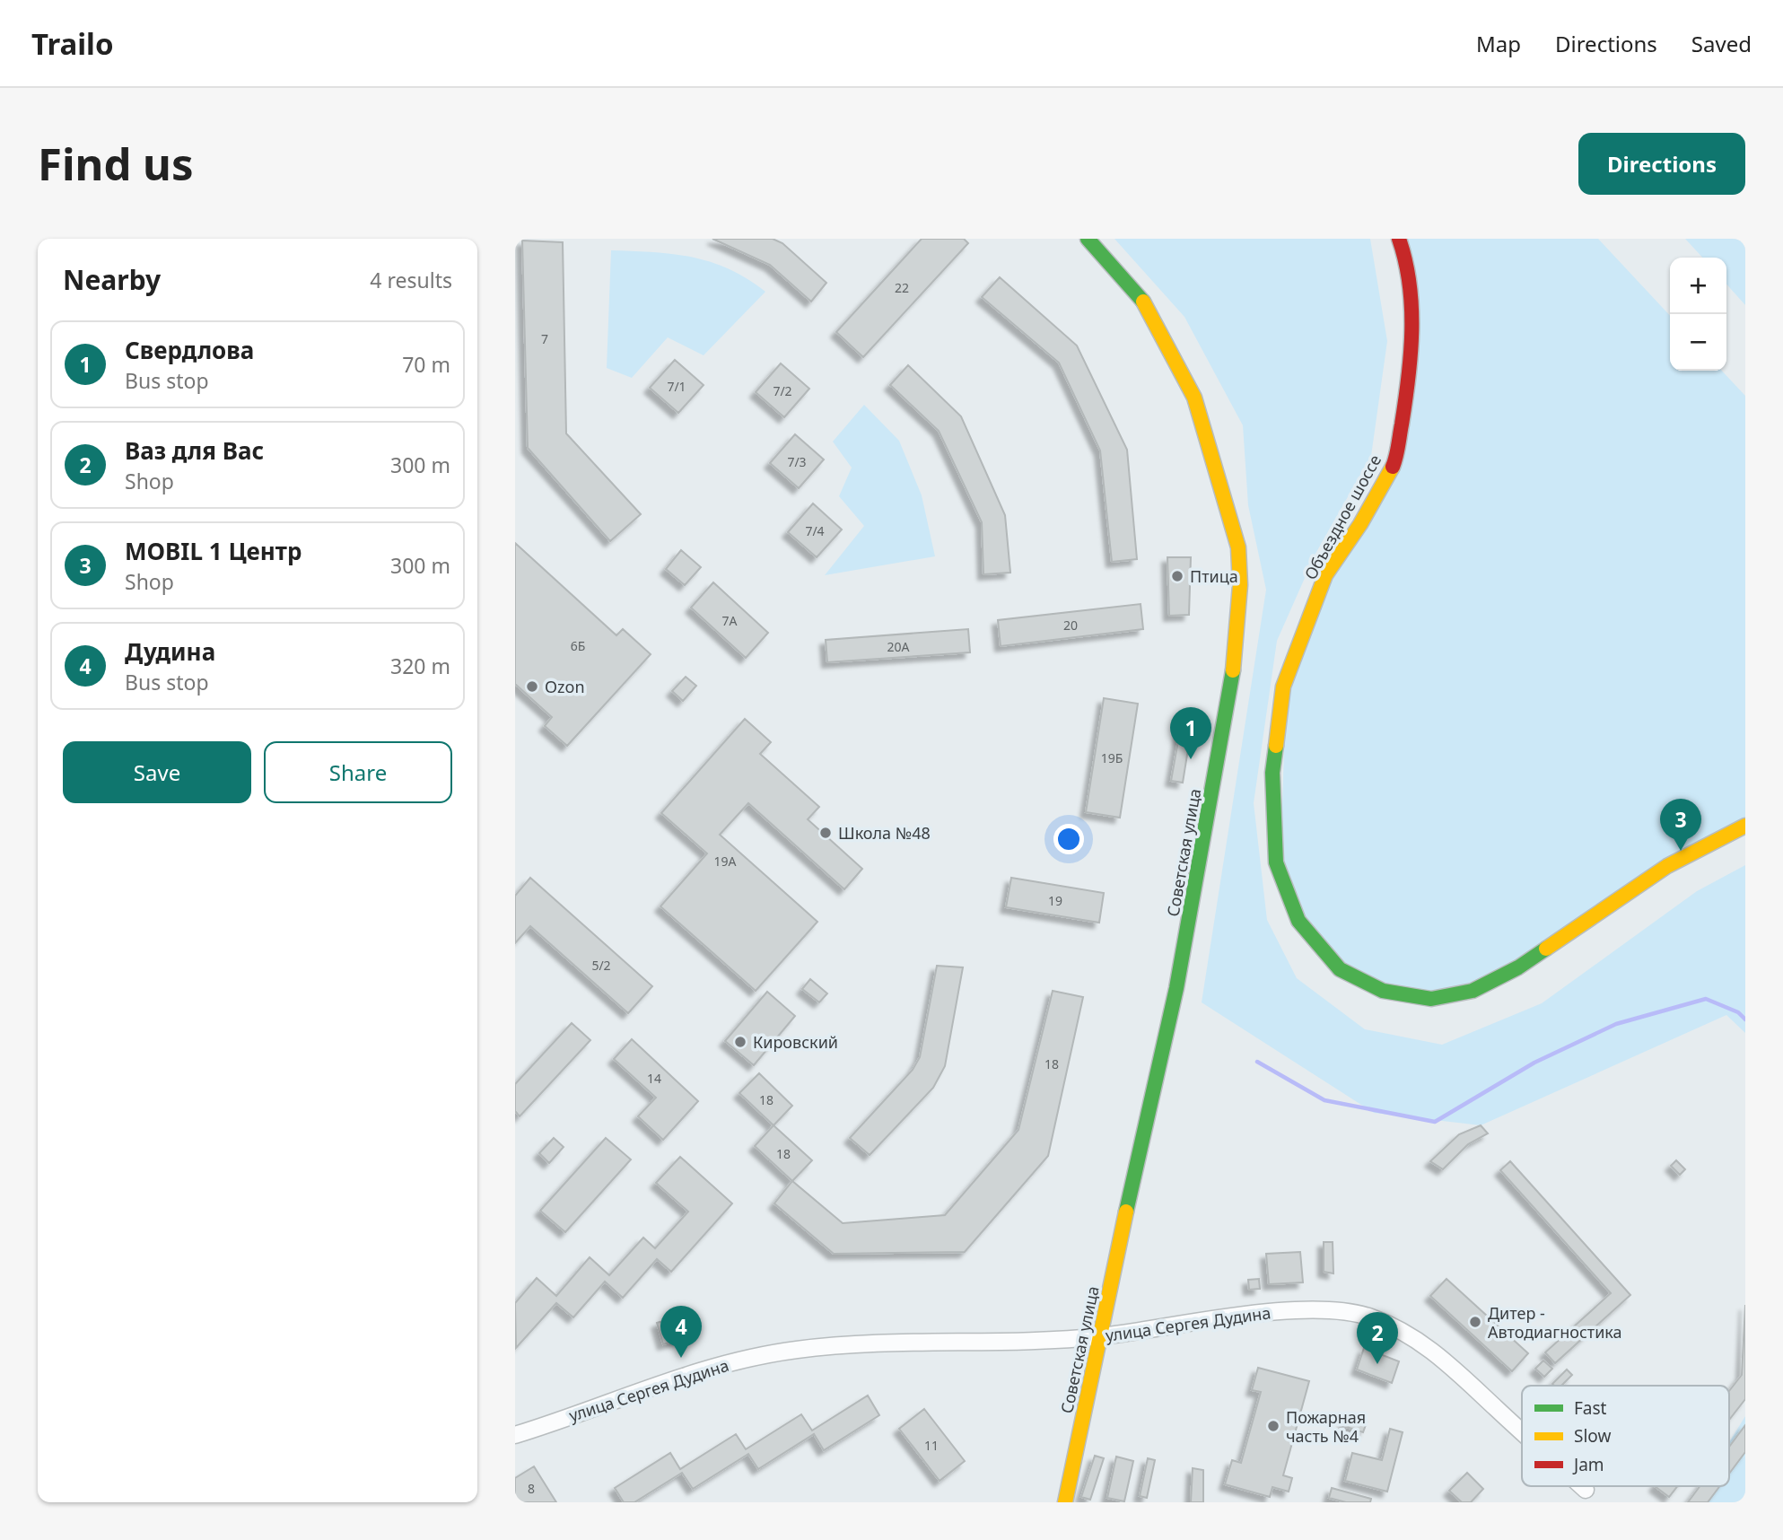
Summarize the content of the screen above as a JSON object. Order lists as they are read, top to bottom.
{
  "streets": {
    "street": ["Объездное шоссе", "Советская улица", "улица Сергея Дудина"]
  },
  "crossings": [
    ["Советская улица", "улица Сергея Дудина"]
  ],
  "places": [
    "Птица",
    "Ozon",
    "Школа №48",
    "Кировский",
    "Дитер - Автодиагностика",
    "Пожарная часть №4"
  ],
  "house_numbers": [
    "22",
    "7",
    "7/1",
    "7/2",
    "7/3",
    "7/4",
    "7А",
    "20",
    "6Б",
    "20А",
    "19Б",
    "19А",
    "19",
    "5/2",
    "18",
    "14",
    "18",
    "18",
    "11",
    "8"
  ],
  "legend": ["Fast", "Slow", "Jam"],
  "page": {
    "header": "Trailo",
    "nav": ["Map", "Directions", "Saved"],
    "buttons": [
      "Directions",
      ["Save", "Share"]
    ],
    "title": "Find us",
    "heading": ["Nearby", "4 results"],
    "map_buttons": ["+", "−"],
    "list": [
      {
        "mark": "1",
        "name": "Свердлова",
        "note": "Bus stop",
        "value": "70 m"
      },
      {
        "mark": "2",
        "name": "Ваз для Вас",
        "note": "Shop",
        "value": "300 m"
      },
      {
        "mark": "3",
        "name": "MOBIL 1 Центр",
        "note": "Shop",
        "value": "300 m"
      },
      {
        "mark": "4",
        "name": "Дудина",
        "note": "Bus stop",
        "value": "320 m"
      }
    ],
    "pins": [
      "1",
      "3",
      "4",
      "2"
    ]
  }
}
